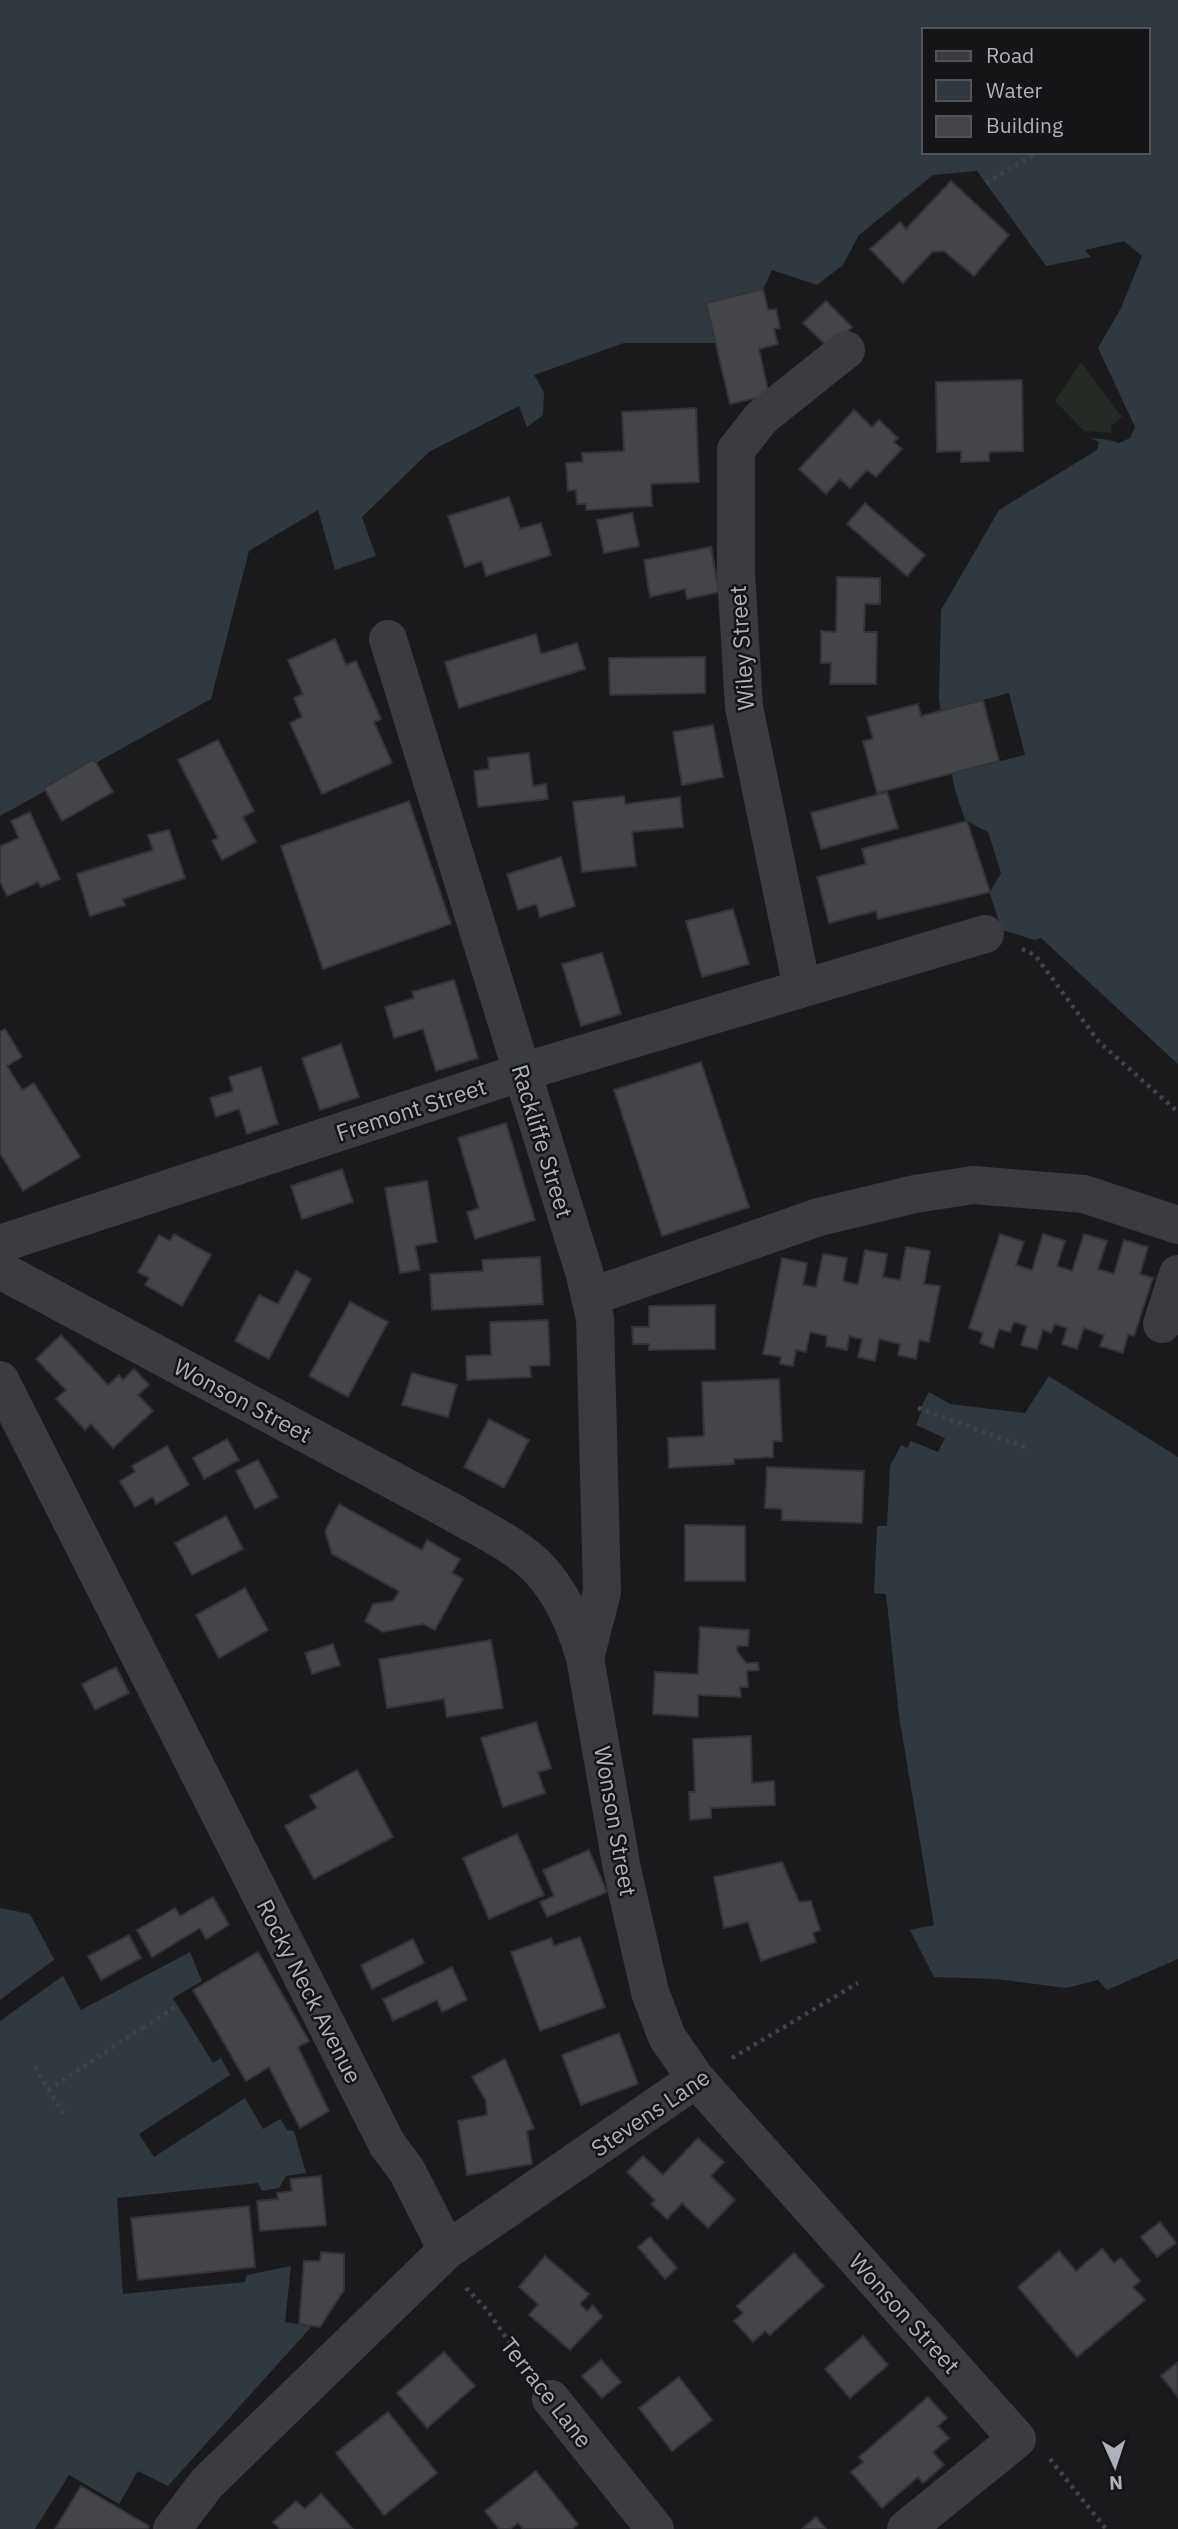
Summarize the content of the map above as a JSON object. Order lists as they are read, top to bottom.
{
  "streets": {
    "street": [
      "Wiley Street",
      "Fremont Street",
      "Rackliffe Street",
      "Wonson Street",
      "Rocky Neck Avenue",
      "Stevens Lane",
      "Terrace Lane"
    ]
  },
  "crossings": [
    ["Wiley Street", "Fremont Street"],
    ["Fremont Street", "Rackliffe Street"],
    ["Rackliffe Street", "Wonson Street"],
    ["Wonson Street", "Stevens Lane"],
    ["Rocky Neck Avenue", "Stevens Lane"],
    ["Rocky Neck Avenue", "Terrace Lane"],
    ["Stevens Lane", "Terrace Lane"]
  ],
  "legend": ["Road", "Water", "Building"],
  "north": "bottom"
}
